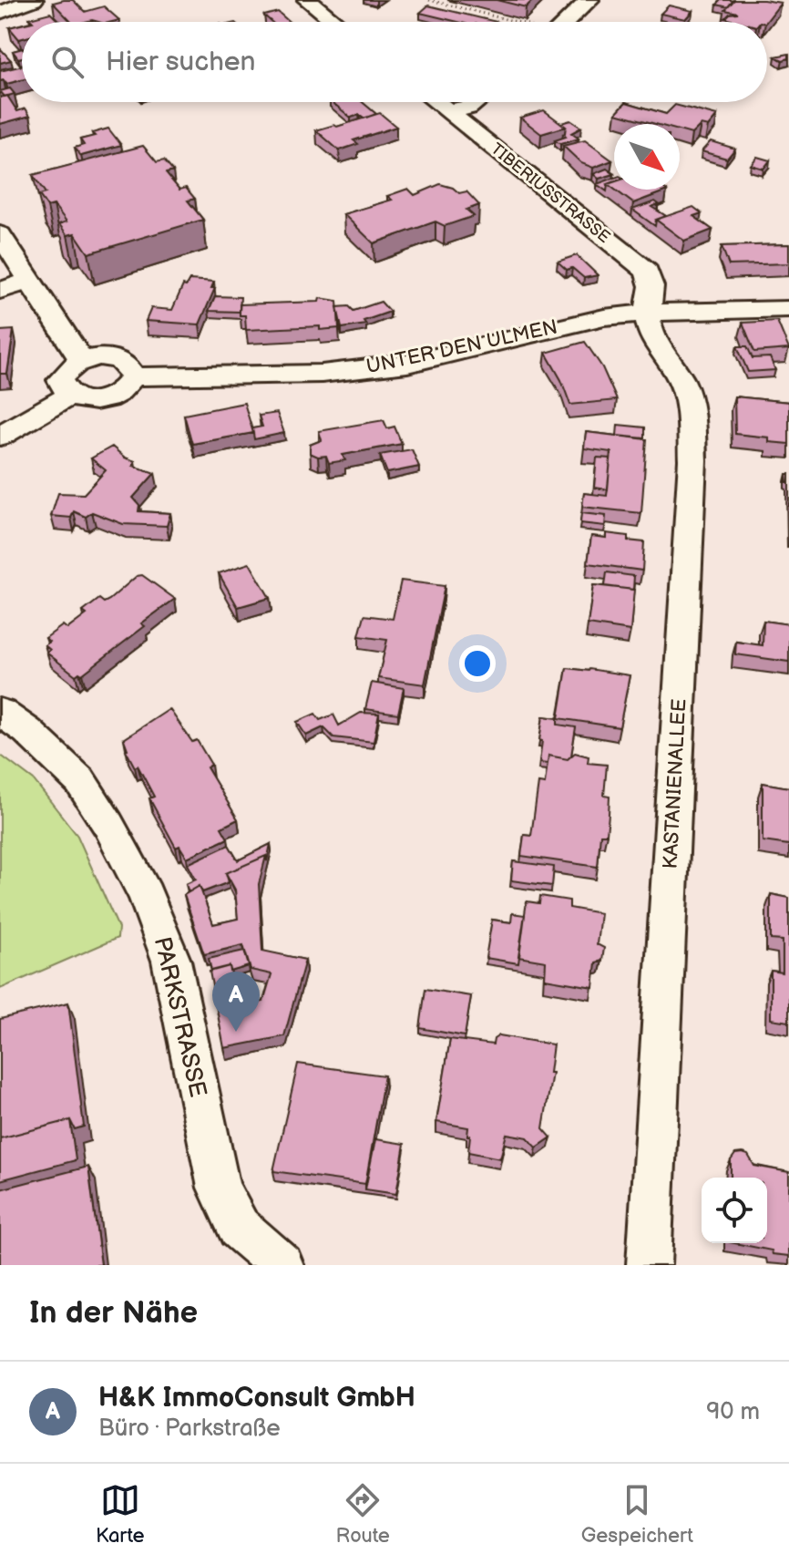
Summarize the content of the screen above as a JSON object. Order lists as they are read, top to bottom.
{
  "streets": {
    "street": [
      "TIBERIUSSTRASSE",
      "UNTER DEN ULMEN",
      "KASTANIENALLEE",
      "PARKSTRASSE"
    ]
  },
  "crossings": [
    ["TIBERIUSSTRASSE", "UNTER DEN ULMEN"],
    ["TIBERIUSSTRASSE", "KASTANIENALLEE"],
    ["UNTER DEN ULMEN", "KASTANIENALLEE"]
  ],
  "north": "bottom right",
  "page": {
    "search": "Hier suchen",
    "pins": "A",
    "heading": "In der Nähe",
    "list": [
      {
        "mark": "A",
        "name": "H&K ImmoConsult GmbH",
        "note": "Büro · Parkstraße",
        "value": "90 m"
      }
    ],
    "nav": ["Karte", "Route", "Gespeichert"]
  }
}
